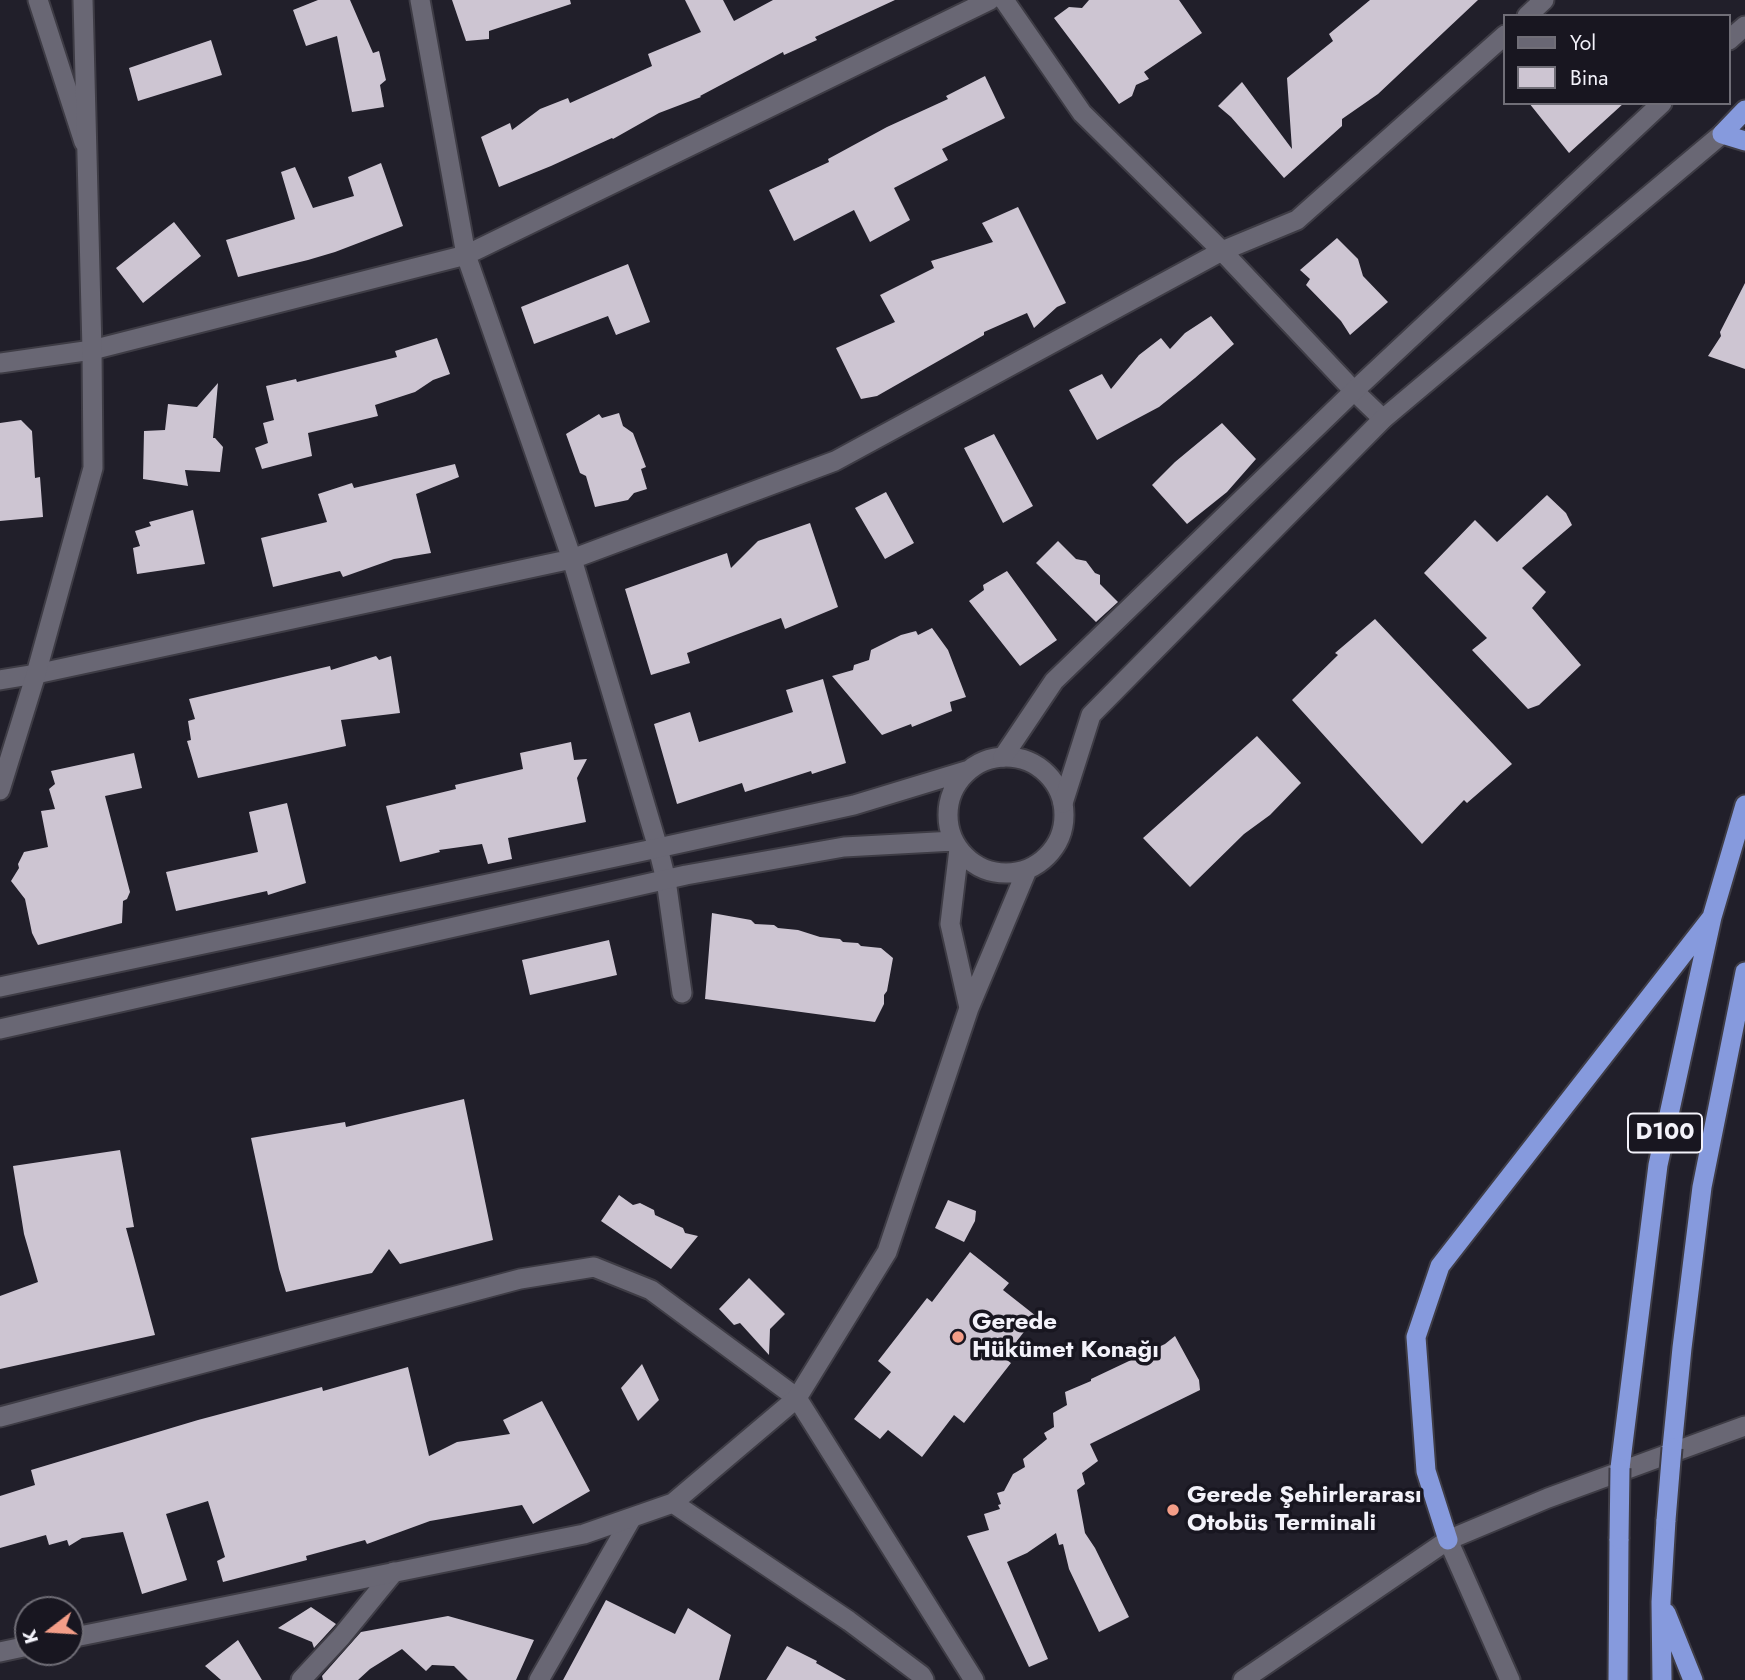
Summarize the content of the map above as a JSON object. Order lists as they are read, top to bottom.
{
  "streets": {
    "highway": ["D100"]
  },
  "places": ["Gerede Hükümet Konağı", "Gerede Şehirlerarası Otobüs Terminali"],
  "legend": ["Yol", "Bina"],
  "north": "left"
}
